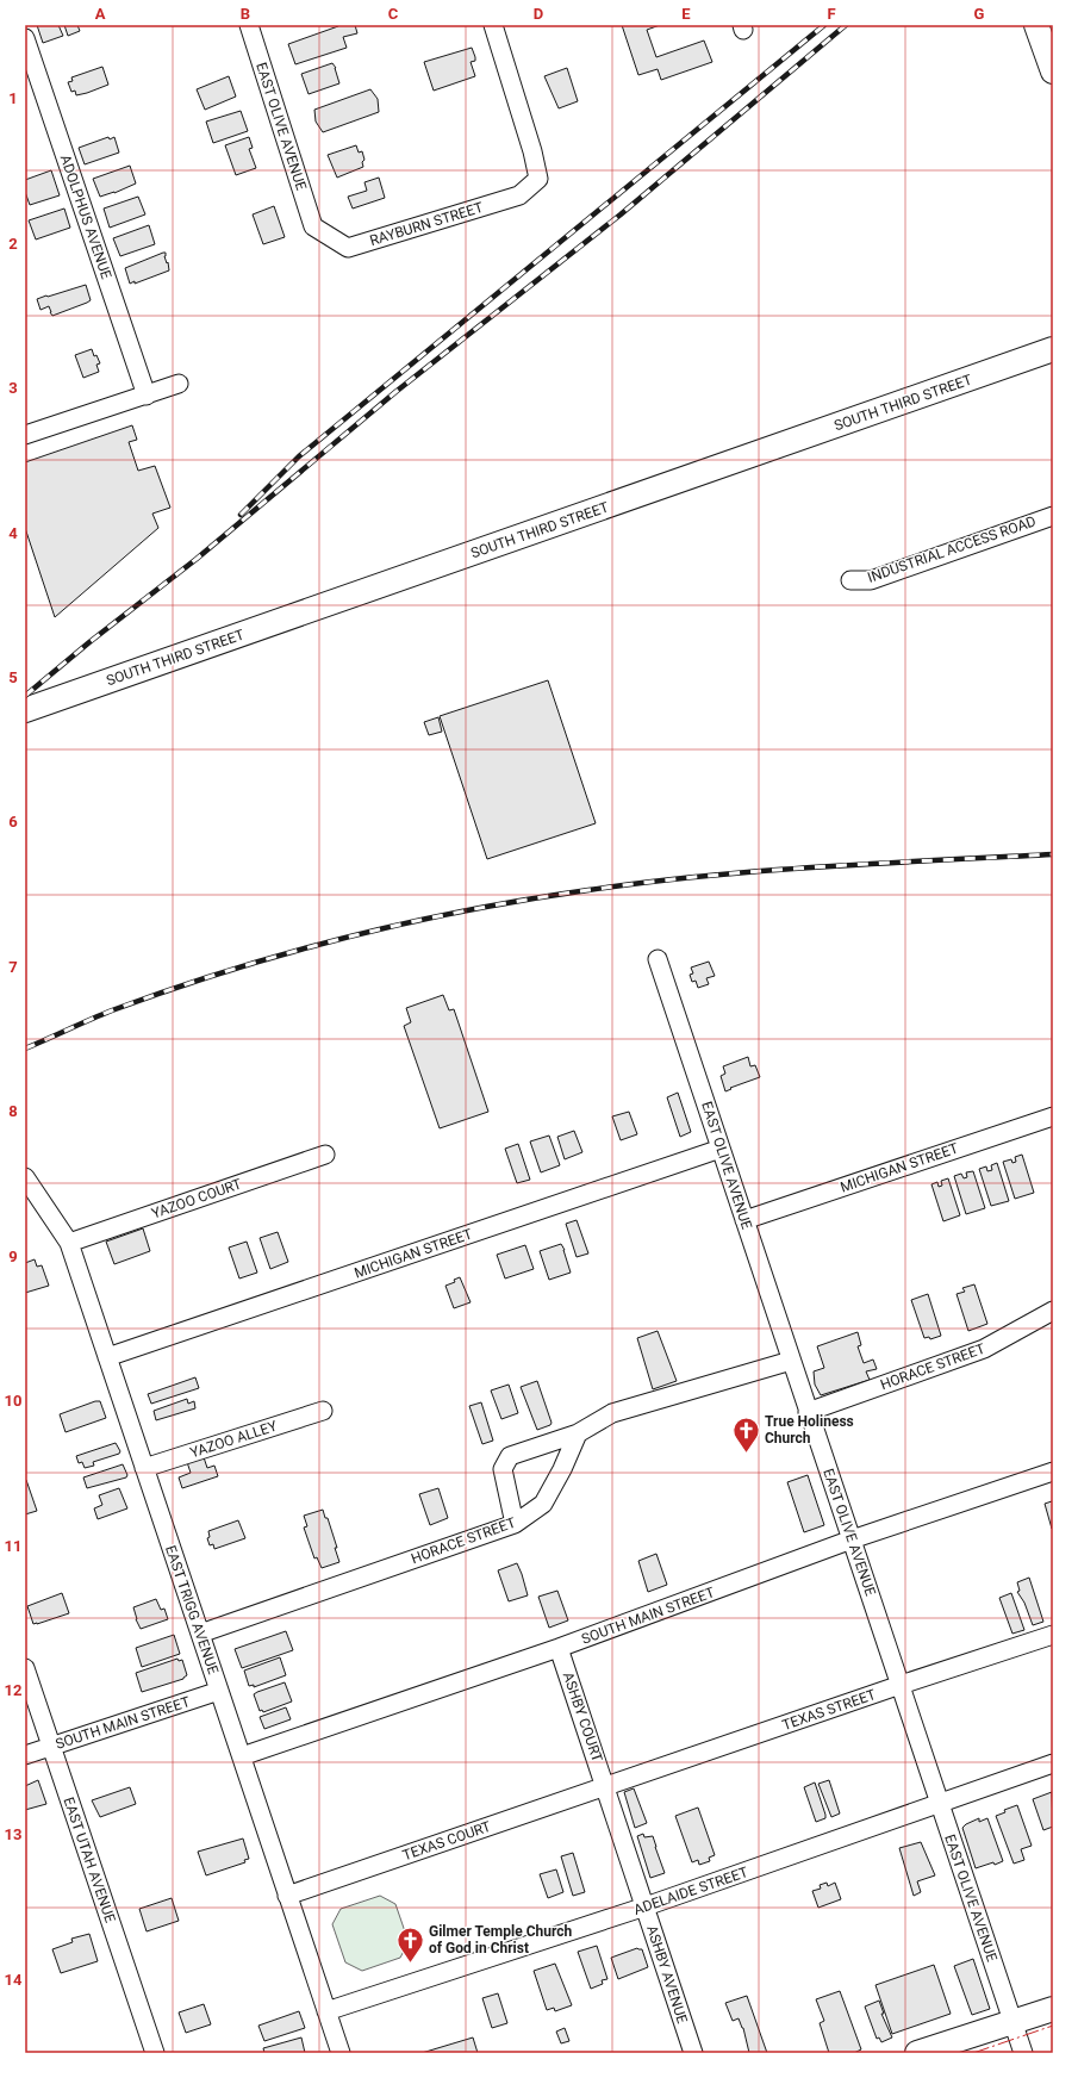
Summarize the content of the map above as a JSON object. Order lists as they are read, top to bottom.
{
  "streets": {
    "main road": ["SOUTH THIRD STREET"],
    "street": [
      "EAST OLIVE AVENUE",
      "ADOLPHUS AVENUE",
      "RAYBURN STREET",
      "INDUSTRIAL ACCESS ROAD",
      "MICHIGAN STREET",
      "YAZOO COURT",
      "HORACE STREET",
      "YAZOO ALLEY",
      "EAST TRIGG AVENUE",
      "SOUTH MAIN STREET",
      "TEXAS STREET",
      "ASHBY COURT",
      "TEXAS COURT",
      "EAST UTAH AVENUE",
      "ADELAIDE STREET",
      "ASHBY AVENUE"
    ]
  },
  "crossings": [
    ["EAST OLIVE AVENUE", "RAYBURN STREET"],
    ["EAST OLIVE AVENUE", "MICHIGAN STREET"],
    ["EAST OLIVE AVENUE", "HORACE STREET"],
    ["EAST OLIVE AVENUE", "SOUTH MAIN STREET"],
    ["EAST OLIVE AVENUE", "TEXAS STREET"],
    ["EAST OLIVE AVENUE", "ADELAIDE STREET"],
    ["MICHIGAN STREET", "EAST TRIGG AVENUE"],
    ["YAZOO COURT", "EAST TRIGG AVENUE"],
    ["HORACE STREET", "EAST TRIGG AVENUE"],
    ["YAZOO ALLEY", "EAST TRIGG AVENUE"],
    ["EAST TRIGG AVENUE", "SOUTH MAIN STREET"],
    ["EAST TRIGG AVENUE", "TEXAS COURT"],
    ["EAST TRIGG AVENUE", "ADELAIDE STREET"],
    ["SOUTH MAIN STREET", "ASHBY COURT"],
    ["SOUTH MAIN STREET", "EAST UTAH AVENUE"],
    ["TEXAS STREET", "ASHBY COURT"],
    ["TEXAS STREET", "TEXAS COURT"],
    ["TEXAS STREET", "ASHBY AVENUE"],
    ["ASHBY COURT", "TEXAS COURT"],
    ["ASHBY COURT", "ASHBY AVENUE"],
    ["TEXAS COURT", "ASHBY AVENUE"],
    ["ADELAIDE STREET", "ASHBY AVENUE"]
  ],
  "places": {
    "church": ["True Holiness Church", "Gilmer Temple Church of God in Christ"]
  },
  "grid": {
    "columns": [
      "A",
      "B",
      "C",
      "D",
      "E",
      "F",
      "G"
    ],
    "rows": [
      "1",
      "2",
      "3",
      "4",
      "5",
      "6",
      "7",
      "8",
      "9",
      "10",
      "11",
      "12",
      "13",
      "14"
    ]
  }
}
